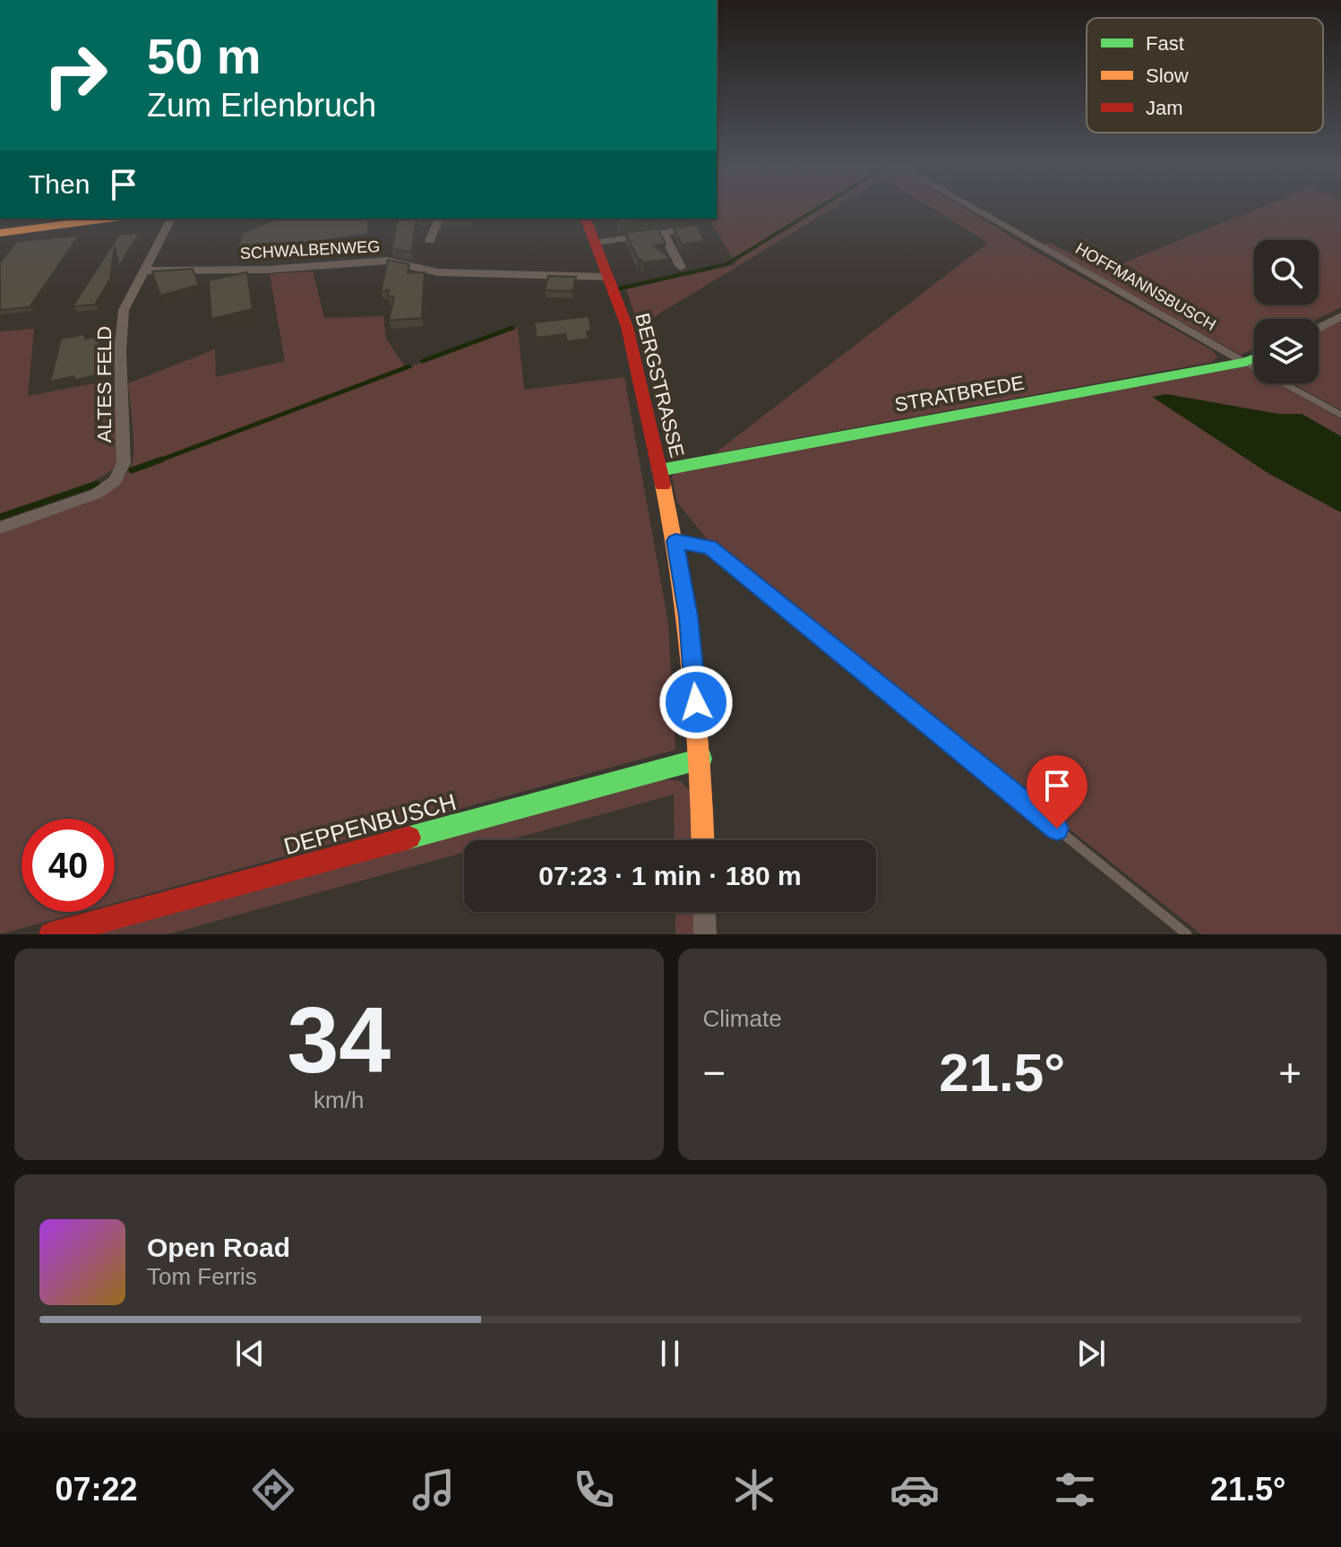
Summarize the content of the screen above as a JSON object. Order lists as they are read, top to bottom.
{
  "streets": {
    "street": [
      "SCHWALBENWEG",
      "HOFFMANNSBUSCH",
      "ALTES FELD",
      "BERGSTRASSE",
      "STRATBREDE",
      "DEPPENBUSCH"
    ]
  },
  "crossings": [
    ["SCHWALBENWEG", "ALTES FELD"],
    ["SCHWALBENWEG", "BERGSTRASSE"],
    ["HOFFMANNSBUSCH", "STRATBREDE"],
    ["BERGSTRASSE", "STRATBREDE"],
    ["BERGSTRASSE", "DEPPENBUSCH"]
  ],
  "legend": ["Fast", "Slow", "Jam"],
  "page": {
    "turn": ["50 m", "Zum Erlenbruch"],
    "then": "Then",
    "limit": "40",
    "trip": "07:23 · 1 min · 180 m",
    "tile": [
      ["34", "km/h"],
      "Climate"
    ],
    "heat": ["−", "21.5°", "+"],
    "song": ["Open Road", "Tom Ferris"],
    "tabs": ["07:22", "21.5°"]
  }
}
